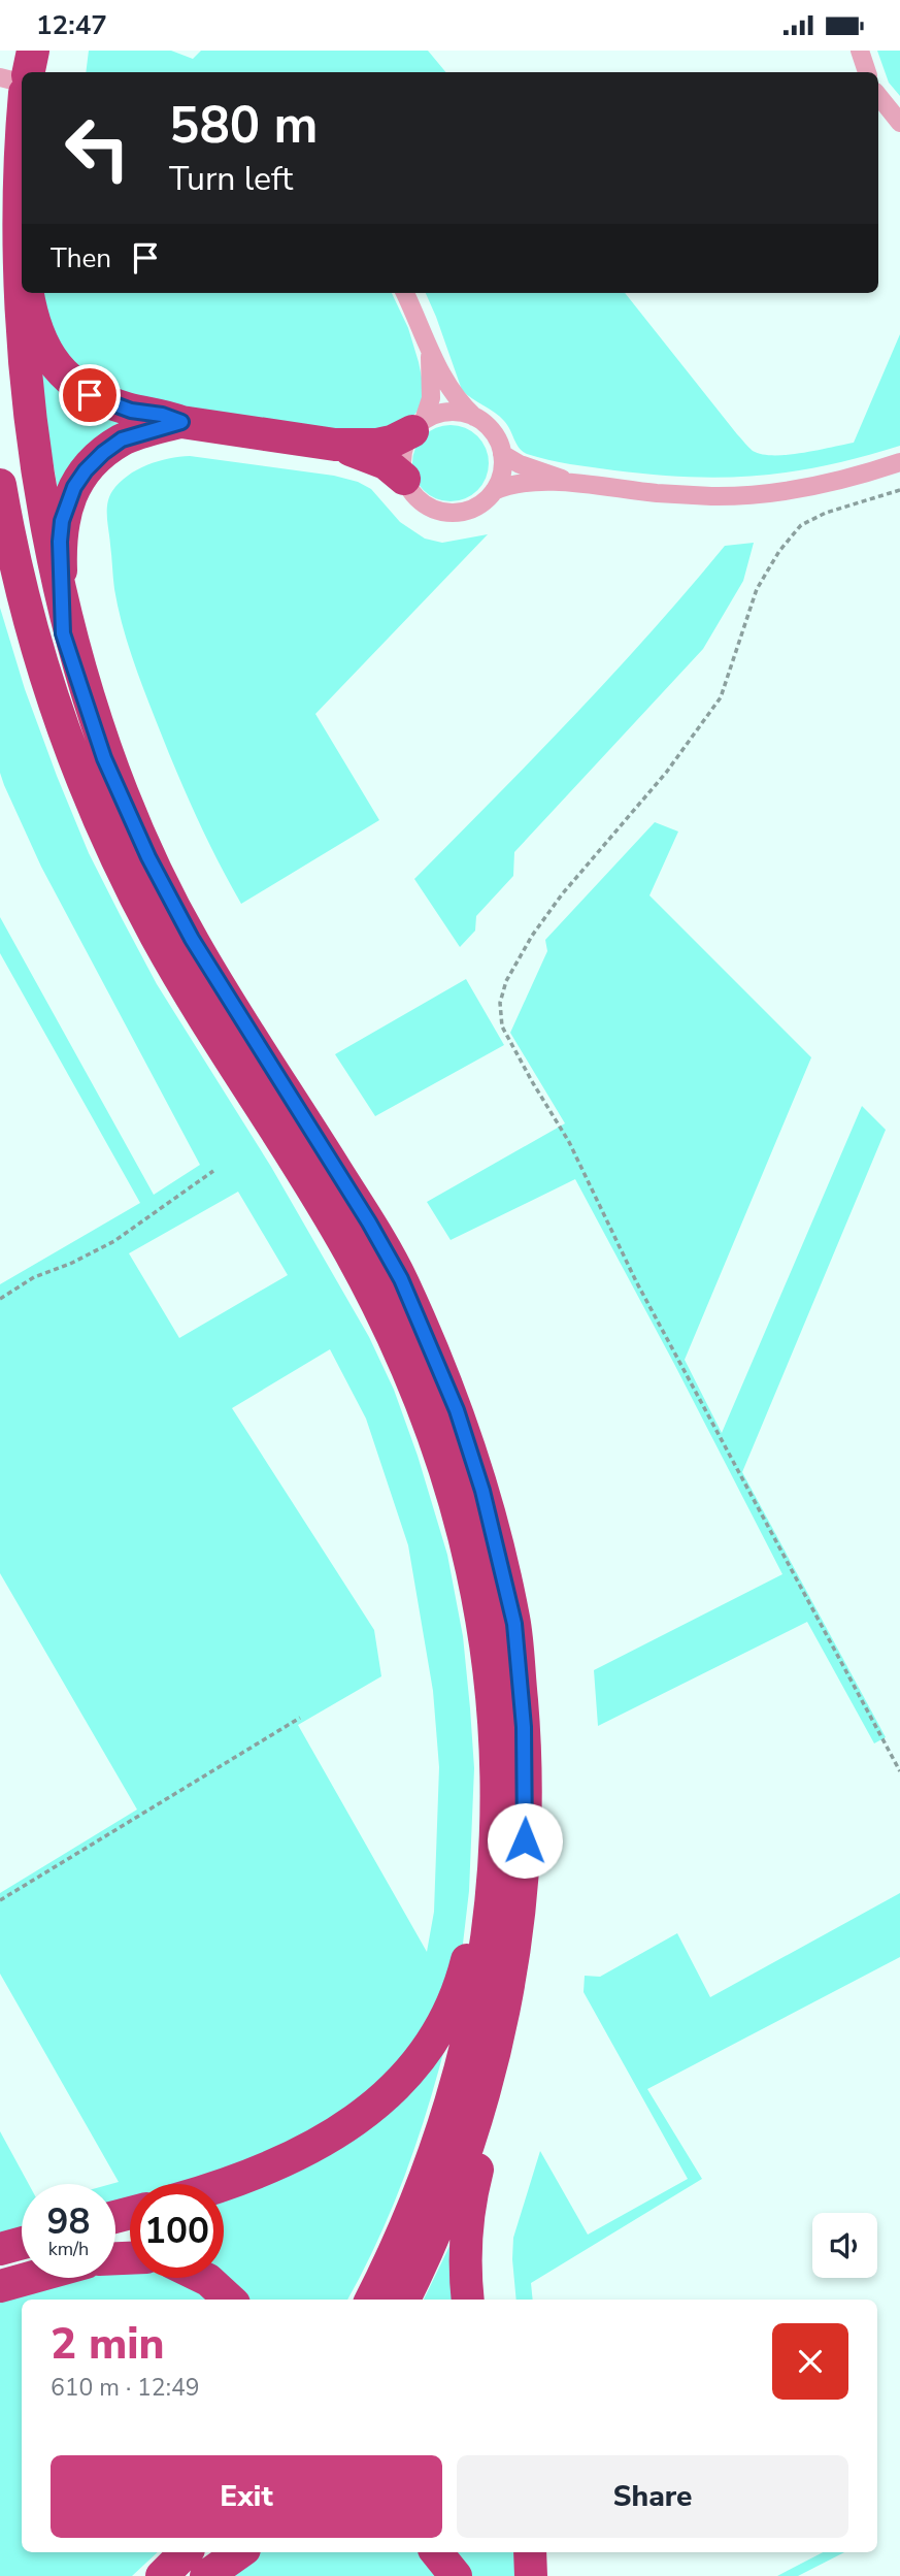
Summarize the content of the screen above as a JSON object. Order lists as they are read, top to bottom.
{
  "page": {
    "status": "12:47",
    "turn": ["580 m", "Turn left"],
    "then": "Then",
    "speed": "98 km/h",
    "limit": "100",
    "heading": ["2 min", "610 m · 12:49"],
    "buttons": ["Exit", "Share"]
  }
}
